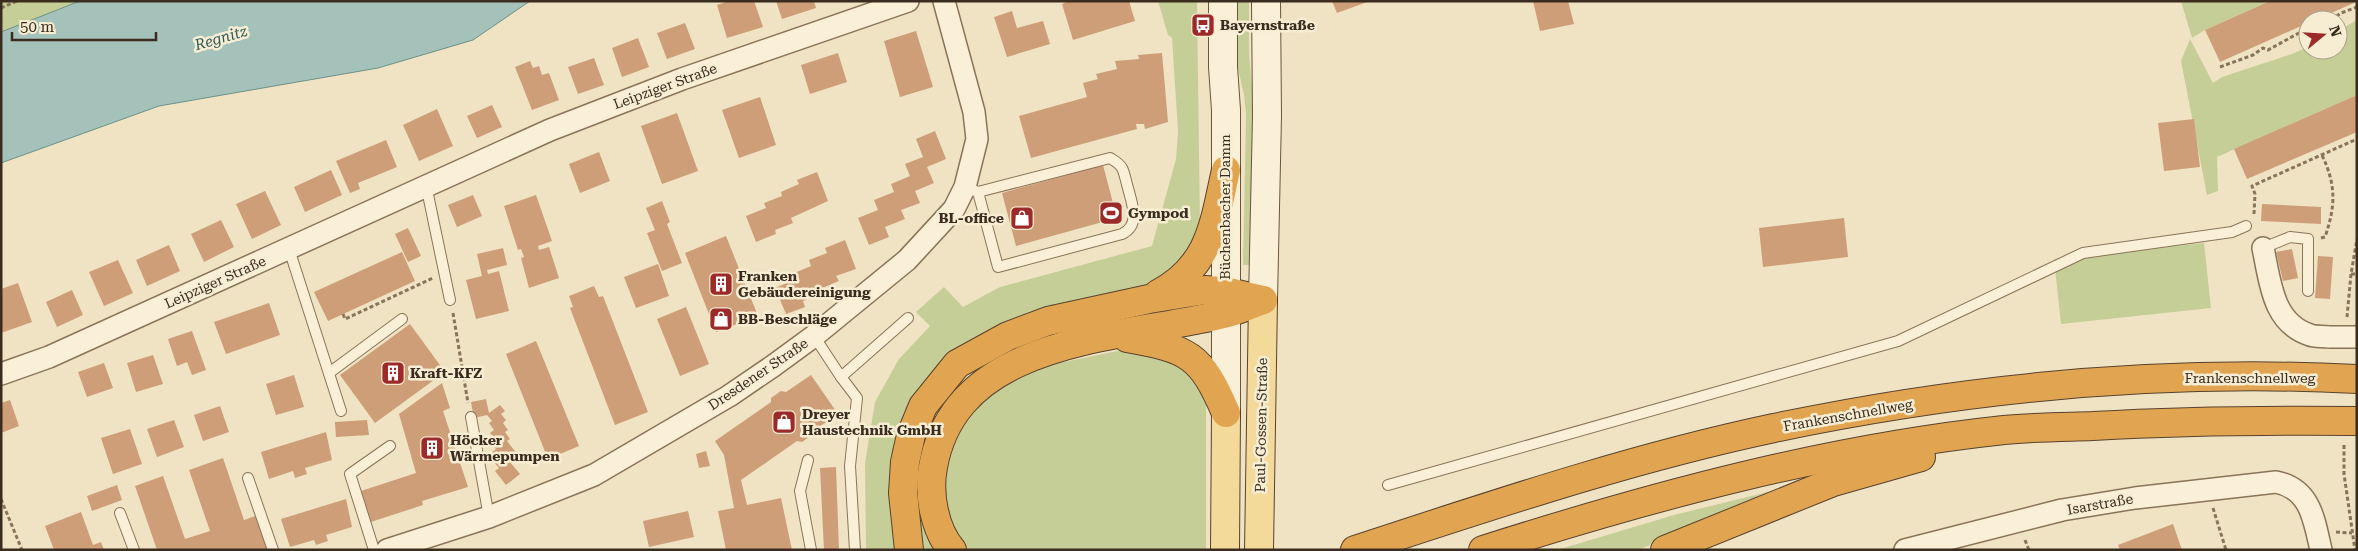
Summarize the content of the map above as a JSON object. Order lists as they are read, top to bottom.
{
  "streets": {
    "highway": ["Frankenschnellweg"],
    "main road": ["Büchenbacher Damm", "Paul-Gossen-Straße"],
    "street": ["Leipziger Straße", "Dresdener Straße", "Isarstraße"]
  },
  "water": ["Regnitz"],
  "places": {
    "bus stop": ["Bayernstraße"],
    "sports": ["Gympod"],
    "shop": ["BL-office", "BB-Beschläge", "Dreyer Haustechnik GmbH"],
    "building": ["Franken Gebäudereinigung", "Kraft-KFZ", "Höcker Wärmepumpen"]
  },
  "scale_bar": "50 m",
  "north": "right"
}
